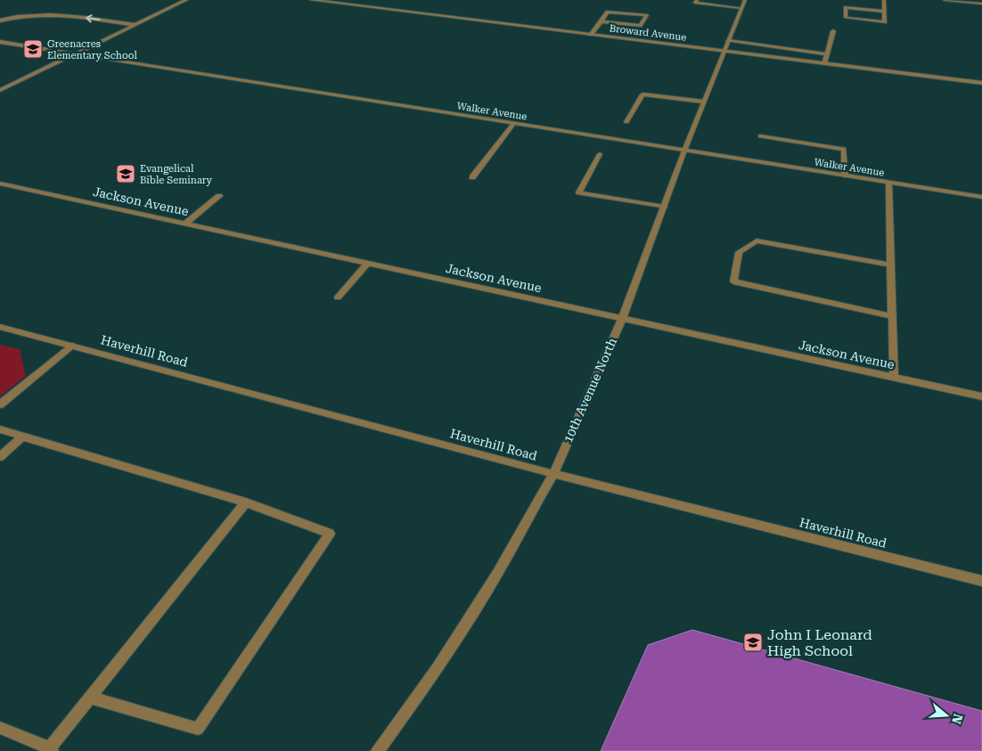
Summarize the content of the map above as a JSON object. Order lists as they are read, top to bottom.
{
  "streets": {
    "street": [
      "Broward Avenue",
      "Walker Avenue",
      "Jackson Avenue",
      "Haverhill Road",
      "10th Avenue North"
    ]
  },
  "crossings": [
    ["Broward Avenue", "10th Avenue North"],
    ["Walker Avenue", "10th Avenue North"],
    ["Jackson Avenue", "10th Avenue North"],
    ["Haverhill Road", "10th Avenue North"]
  ],
  "places": {
    "school or university": ["Greenacres Elementary School", "Evangelical Bible Seminary", "John I Leonard High School"]
  },
  "north": "right"
}
